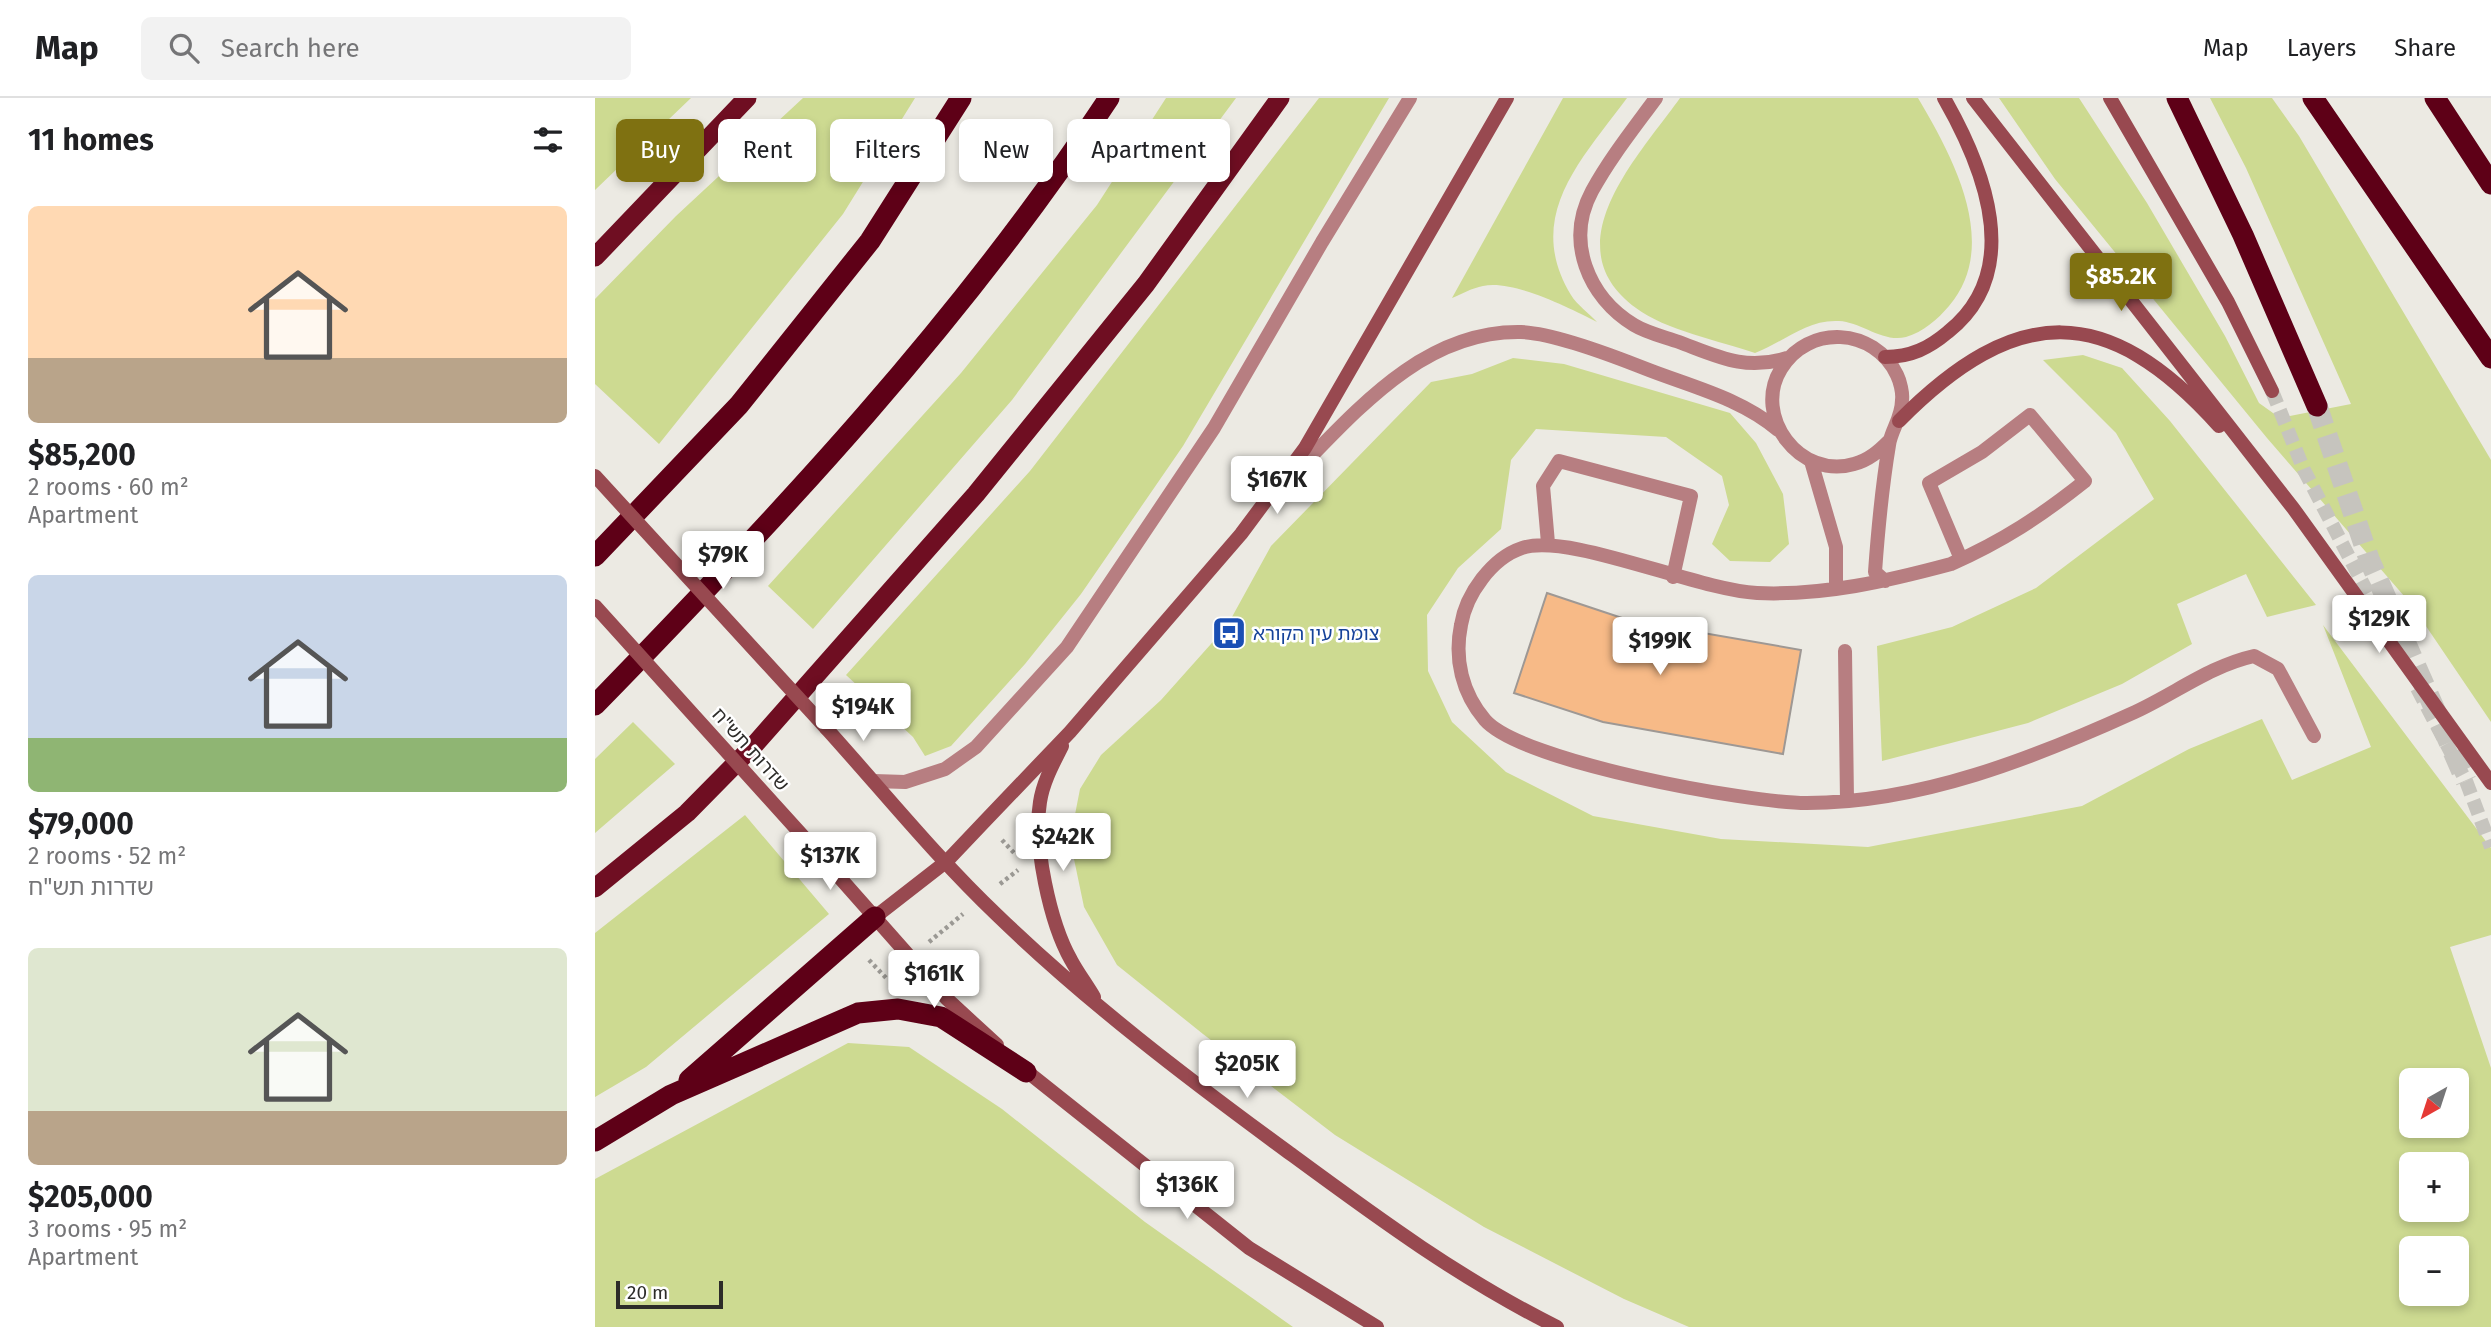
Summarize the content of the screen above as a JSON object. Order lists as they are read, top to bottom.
{
  "streets": {
    "main road": ["שדרות תש\"ח"]
  },
  "places": {
    "bus stop": ["צומת עין הקורא"]
  },
  "scale_bar": "20 m",
  "north": "bottom left",
  "page": {
    "header": "Map",
    "search": "Search here",
    "nav": ["Map", "Layers", "Share"],
    "heading": "11 homes",
    "chip": [
      "Buy",
      "Rent",
      "Filters",
      "New",
      "Apartment"
    ],
    "list": [
      {
        "name": "$85,200",
        "note": "2 rooms · 60 m² · Apartment"
      },
      {
        "name": "$79,000",
        "note": "2 rooms · 52 m² · שדרות תש\"ח"
      },
      {
        "name": "$205,000",
        "note": "3 rooms · 95 m² · Apartment"
      }
    ],
    "price": [
      "$85.2K",
      "$167K",
      "$79K",
      "$129K",
      "$199K",
      "$194K",
      "$242K",
      "$137K",
      "$161K",
      "$205K",
      "$136K"
    ],
    "map_buttons": ["+", "−"],
    "scale": "20 m"
  }
}
